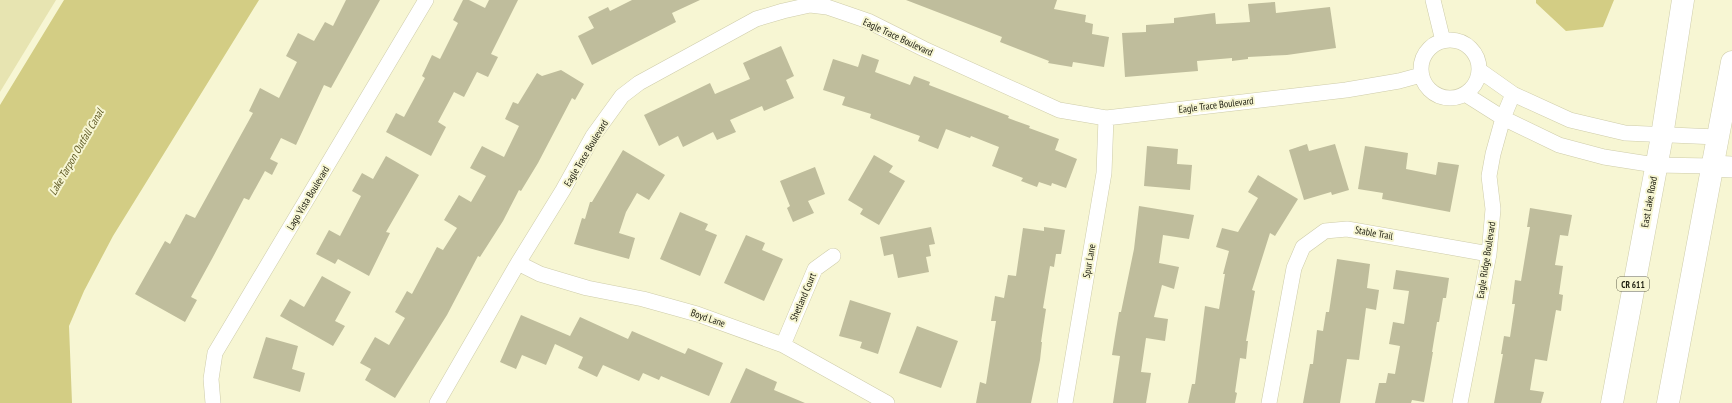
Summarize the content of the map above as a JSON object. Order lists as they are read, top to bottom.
{
  "streets": {
    "main road": ["East Lake Road", "CR 611"],
    "street": [
      "Eagle Trace Boulevard",
      "Lago Vista Boulevard",
      "Stable Trail",
      "Eagle Ridge Boulevard",
      "Spur Lane",
      "Shetland Court",
      "Boyd Lane"
    ]
  },
  "crossings": [
    ["Eagle Trace Boulevard", "Spur Lane"],
    ["Eagle Trace Boulevard", "Boyd Lane"],
    ["Stable Trail", "Eagle Ridge Boulevard"],
    ["Shetland Court", "Boyd Lane"]
  ],
  "water": ["Lake Tarpon Outfall Canal"]
}
